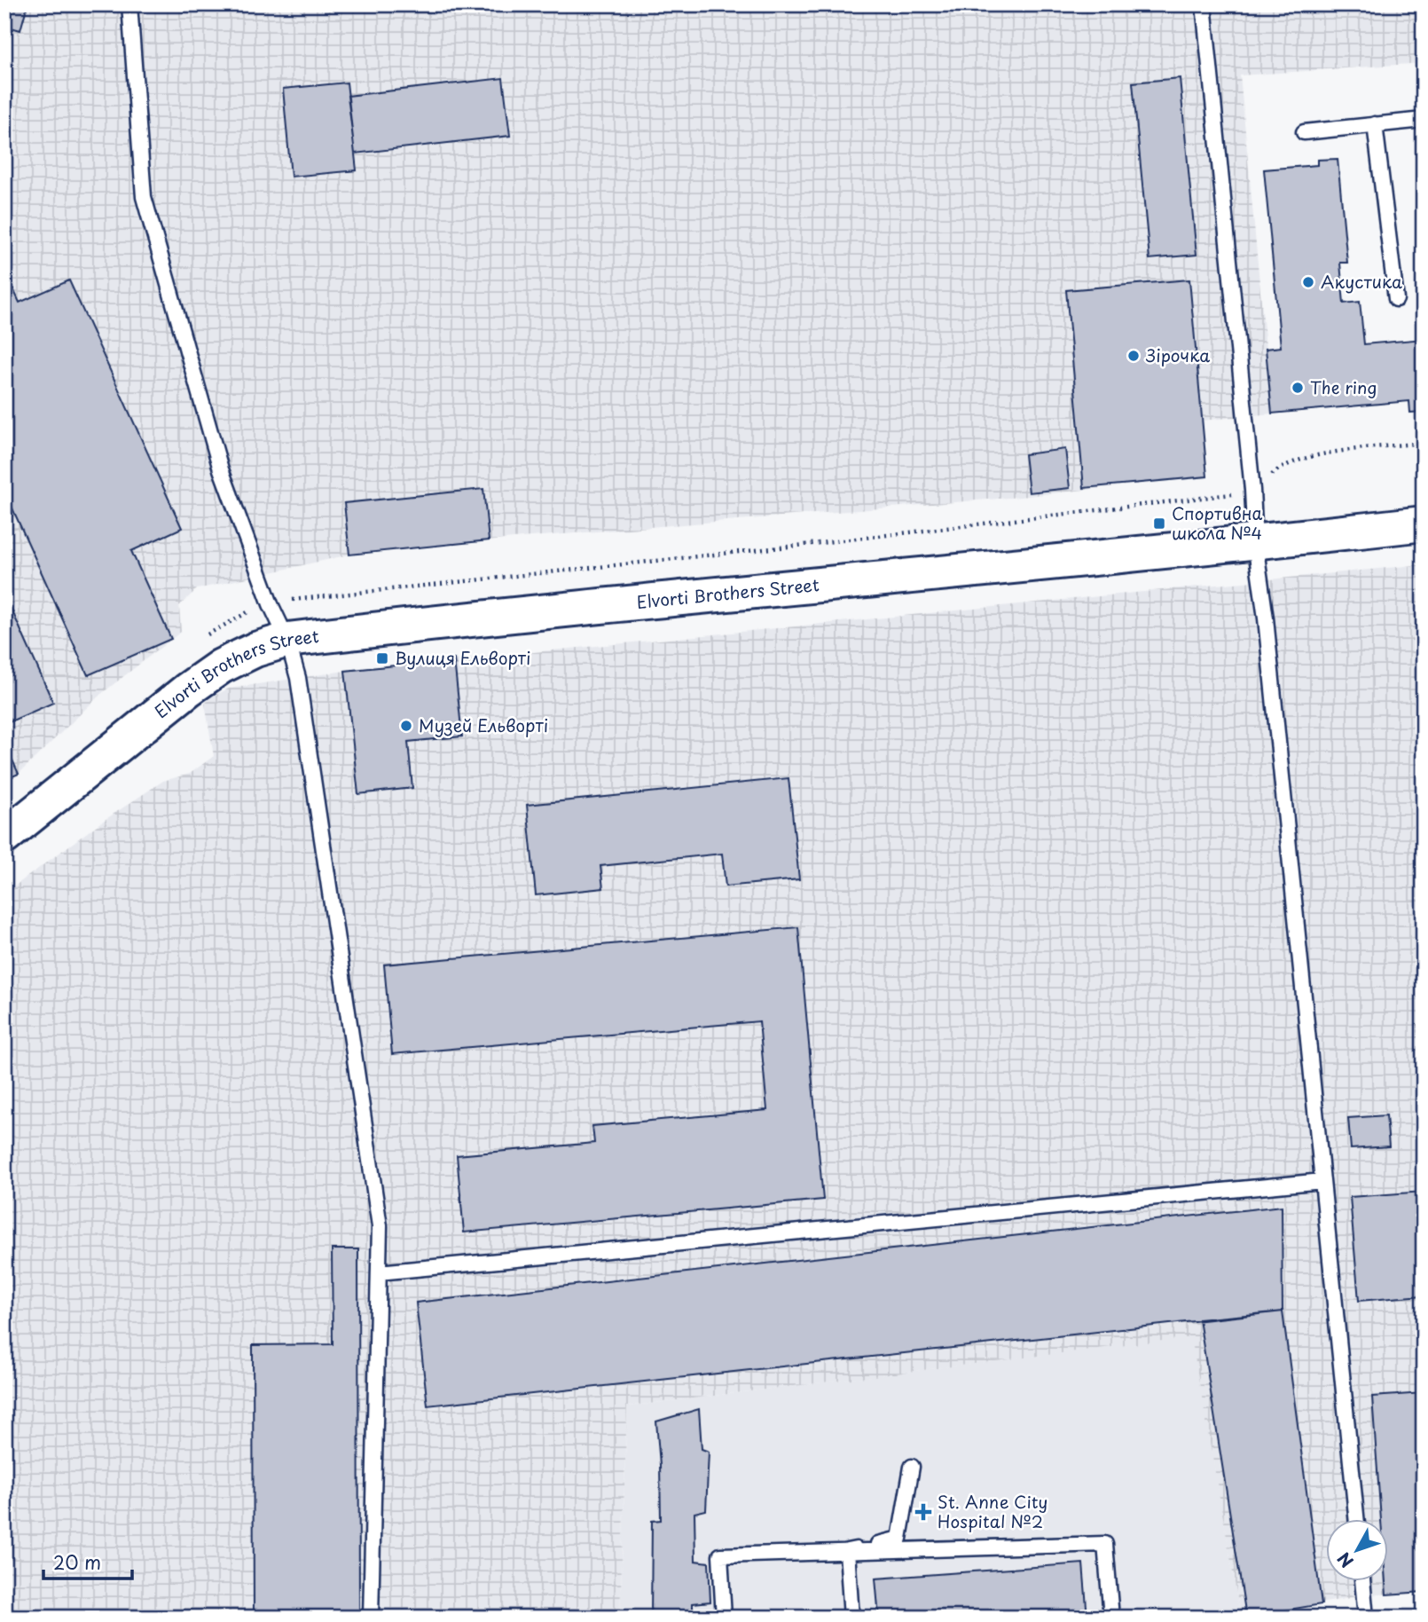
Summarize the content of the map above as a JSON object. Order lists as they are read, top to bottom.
{
  "streets": {
    "main road": ["Elvorti Brothers Street"]
  },
  "places": {
    "other": [
      "Акустика",
      "Зірочка",
      "The ring",
      "Музей Ельворті"
    ],
    "transit": ["Спортивна школа №4", "Вулиця Ельворті"],
    "health": ["St. Anne City Hospital №2"]
  },
  "scale_bar": "20 m",
  "north": "bottom left"
}
